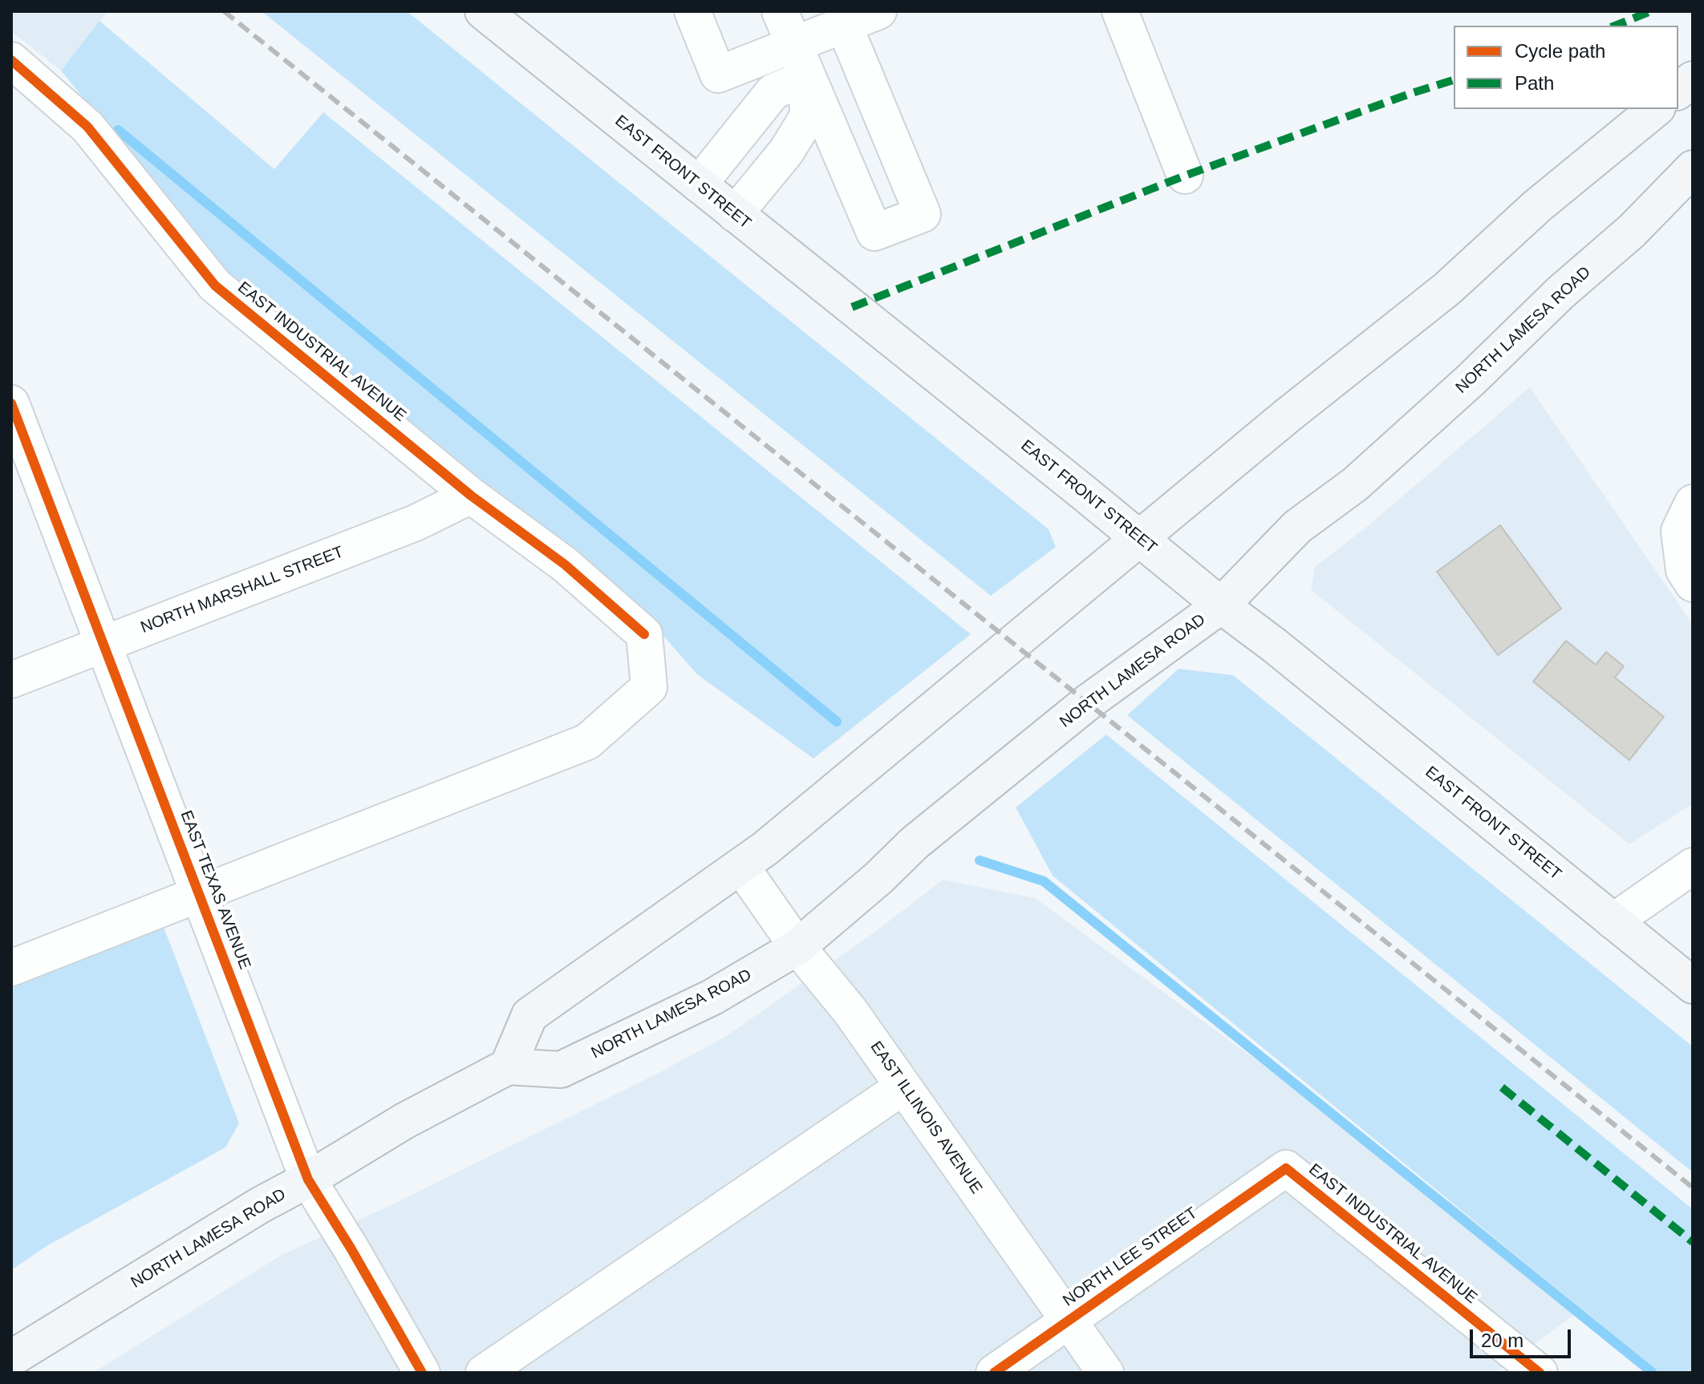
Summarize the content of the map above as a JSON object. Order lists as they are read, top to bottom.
{
  "streets": {
    "main road": ["EAST FRONT STREET", "NORTH LAMESA ROAD"],
    "street": [
      "EAST INDUSTRIAL AVENUE",
      "NORTH MARSHALL STREET",
      "EAST TEXAS AVENUE",
      "EAST ILLINOIS AVENUE",
      "NORTH LEE STREET"
    ]
  },
  "crossings": [
    ["EAST FRONT STREET", "NORTH LAMESA ROAD"],
    ["NORTH LAMESA ROAD", "EAST TEXAS AVENUE"],
    ["NORTH LAMESA ROAD", "EAST ILLINOIS AVENUE"],
    ["EAST INDUSTRIAL AVENUE", "NORTH MARSHALL STREET"],
    ["EAST INDUSTRIAL AVENUE", "EAST TEXAS AVENUE"],
    ["EAST INDUSTRIAL AVENUE", "NORTH LEE STREET"],
    ["NORTH MARSHALL STREET", "EAST TEXAS AVENUE"],
    ["EAST ILLINOIS AVENUE", "NORTH LEE STREET"]
  ],
  "legend": ["Cycle path", "Path"],
  "scale_bar": "20 m"
}
